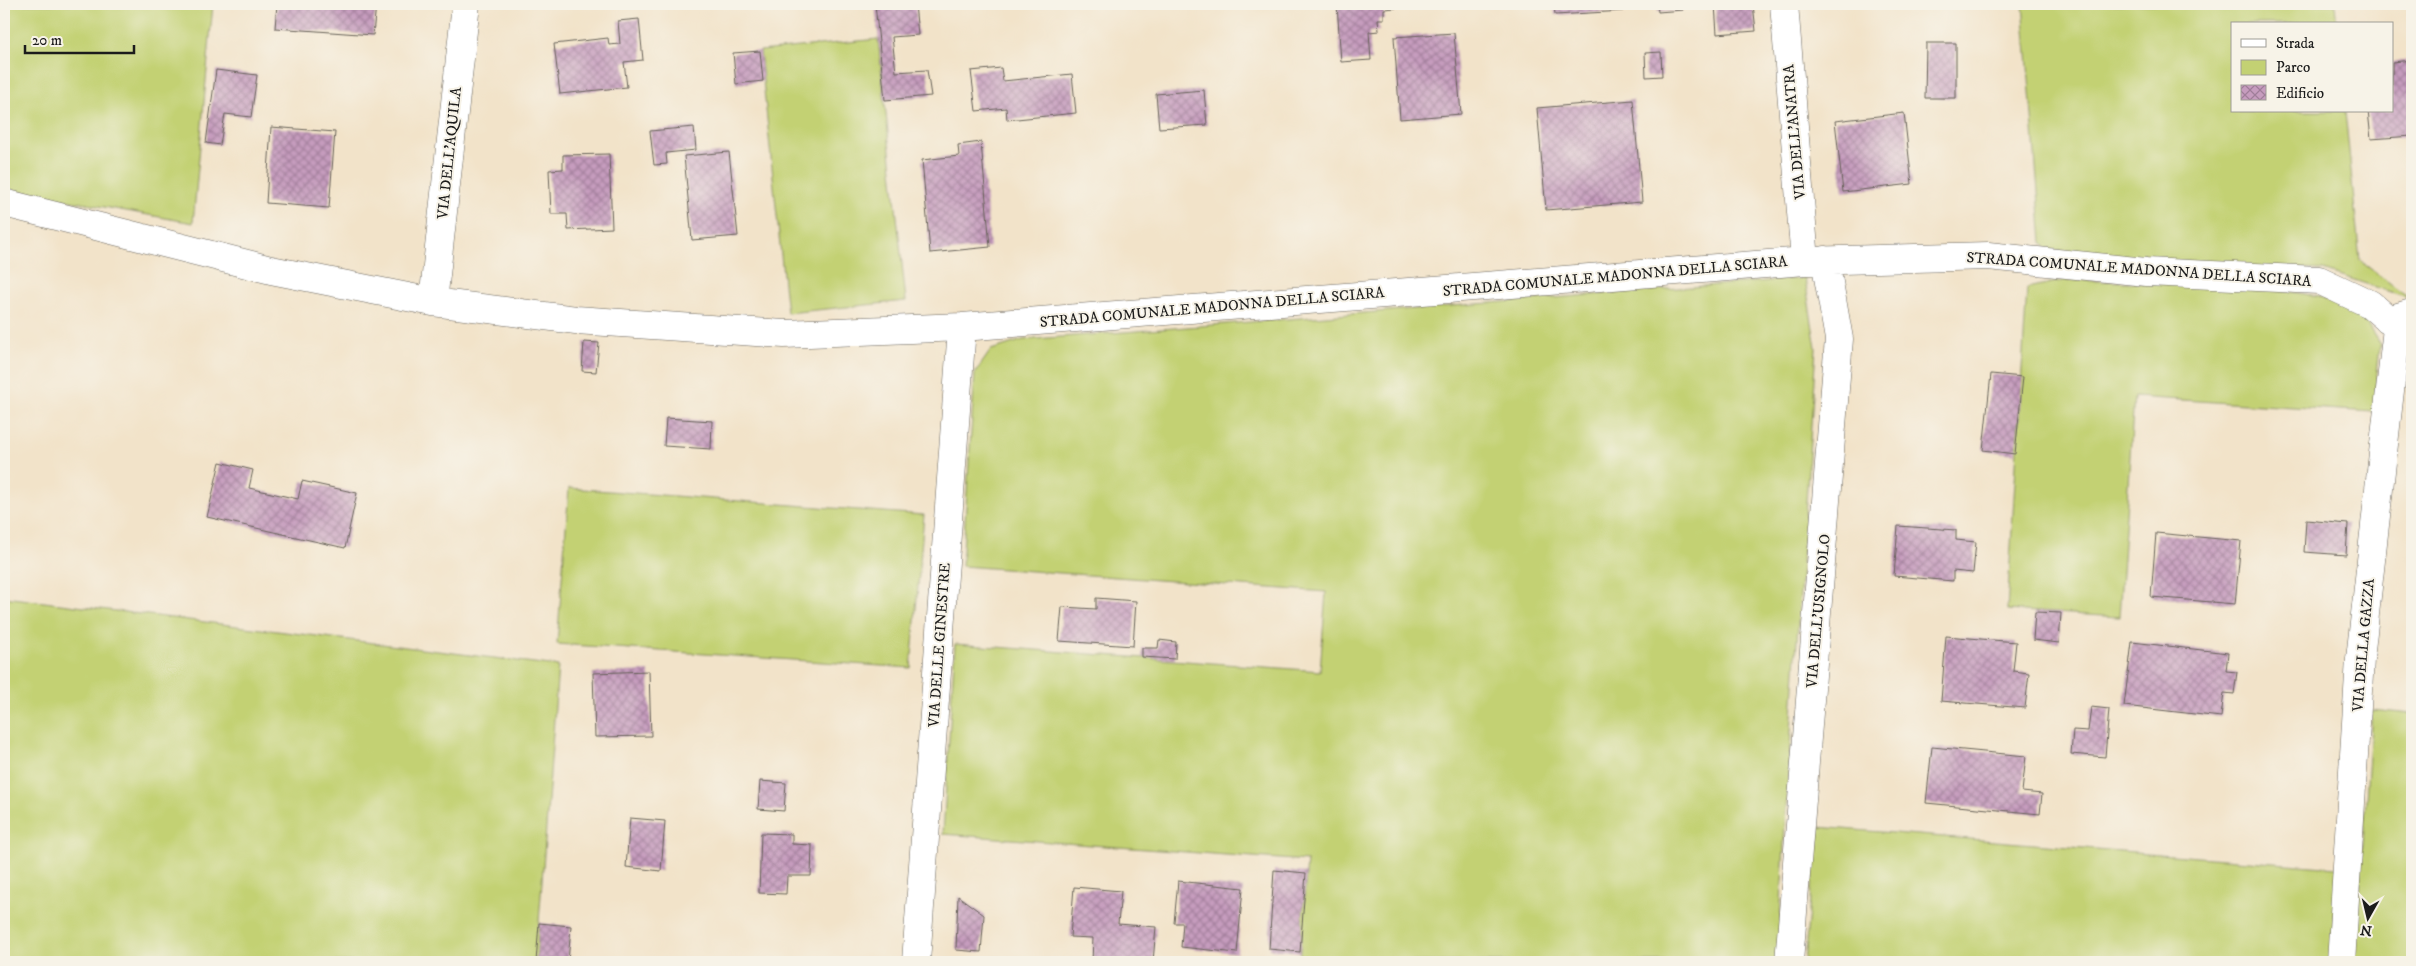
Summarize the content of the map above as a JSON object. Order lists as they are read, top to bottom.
{
  "streets": {
    "street": [
      "VIA DELL'ANATRA",
      "VIA DELL'AQUILA",
      "STRADA COMUNALE MADONNA DELLA SCIARA",
      "VIA DELL'USIGNOLO",
      "VIA DELLE GINESTRE",
      "VIA DELLA GAZZA"
    ]
  },
  "crossings": [
    ["VIA DELL'ANATRA", "STRADA COMUNALE MADONNA DELLA SCIARA"],
    ["VIA DELL'ANATRA", "VIA DELL'USIGNOLO"],
    ["VIA DELL'AQUILA", "STRADA COMUNALE MADONNA DELLA SCIARA"],
    ["STRADA COMUNALE MADONNA DELLA SCIARA", "VIA DELL'USIGNOLO"],
    ["STRADA COMUNALE MADONNA DELLA SCIARA", "VIA DELLE GINESTRE"],
    ["STRADA COMUNALE MADONNA DELLA SCIARA", "VIA DELLA GAZZA"]
  ],
  "legend": ["Strada", "Parco", "Edificio"],
  "scale_bar": "20 m",
  "north": "bottom"
}
